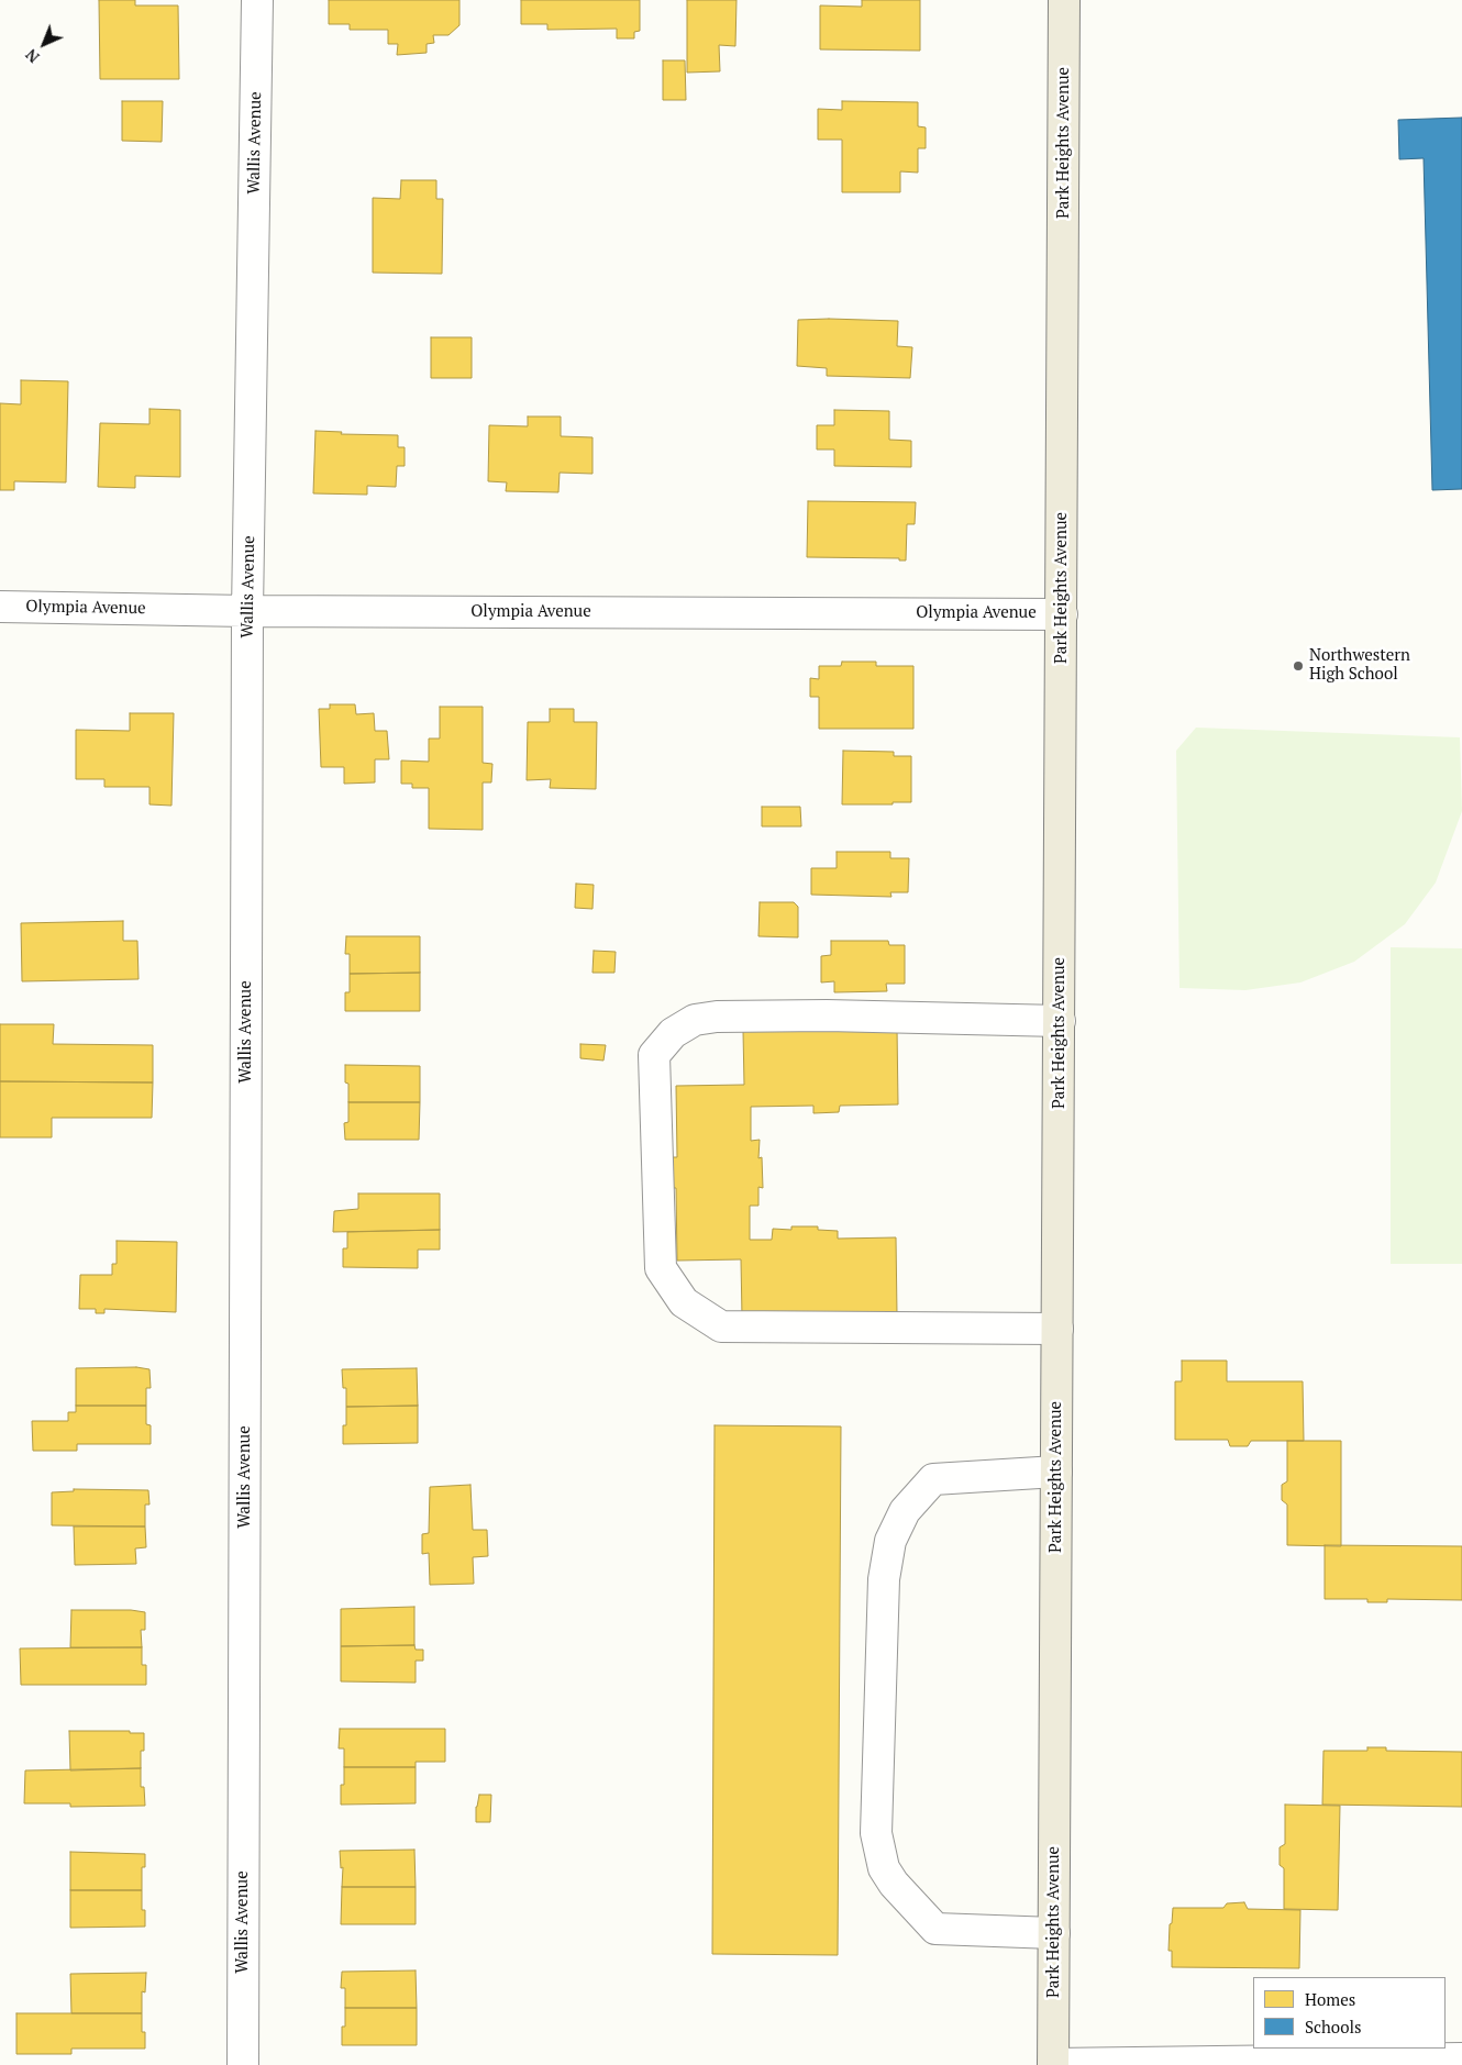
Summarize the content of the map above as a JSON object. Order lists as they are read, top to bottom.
{
  "streets": {
    "main road": ["Park Heights Avenue"],
    "street": ["Wallis Avenue", "Olympia Avenue"]
  },
  "crossings": [
    ["Wallis Avenue", "Olympia Avenue"],
    ["Park Heights Avenue", "Olympia Avenue"]
  ],
  "places": ["Northwestern High School"],
  "legend": ["Homes", "Schools"],
  "north": "bottom left"
}
